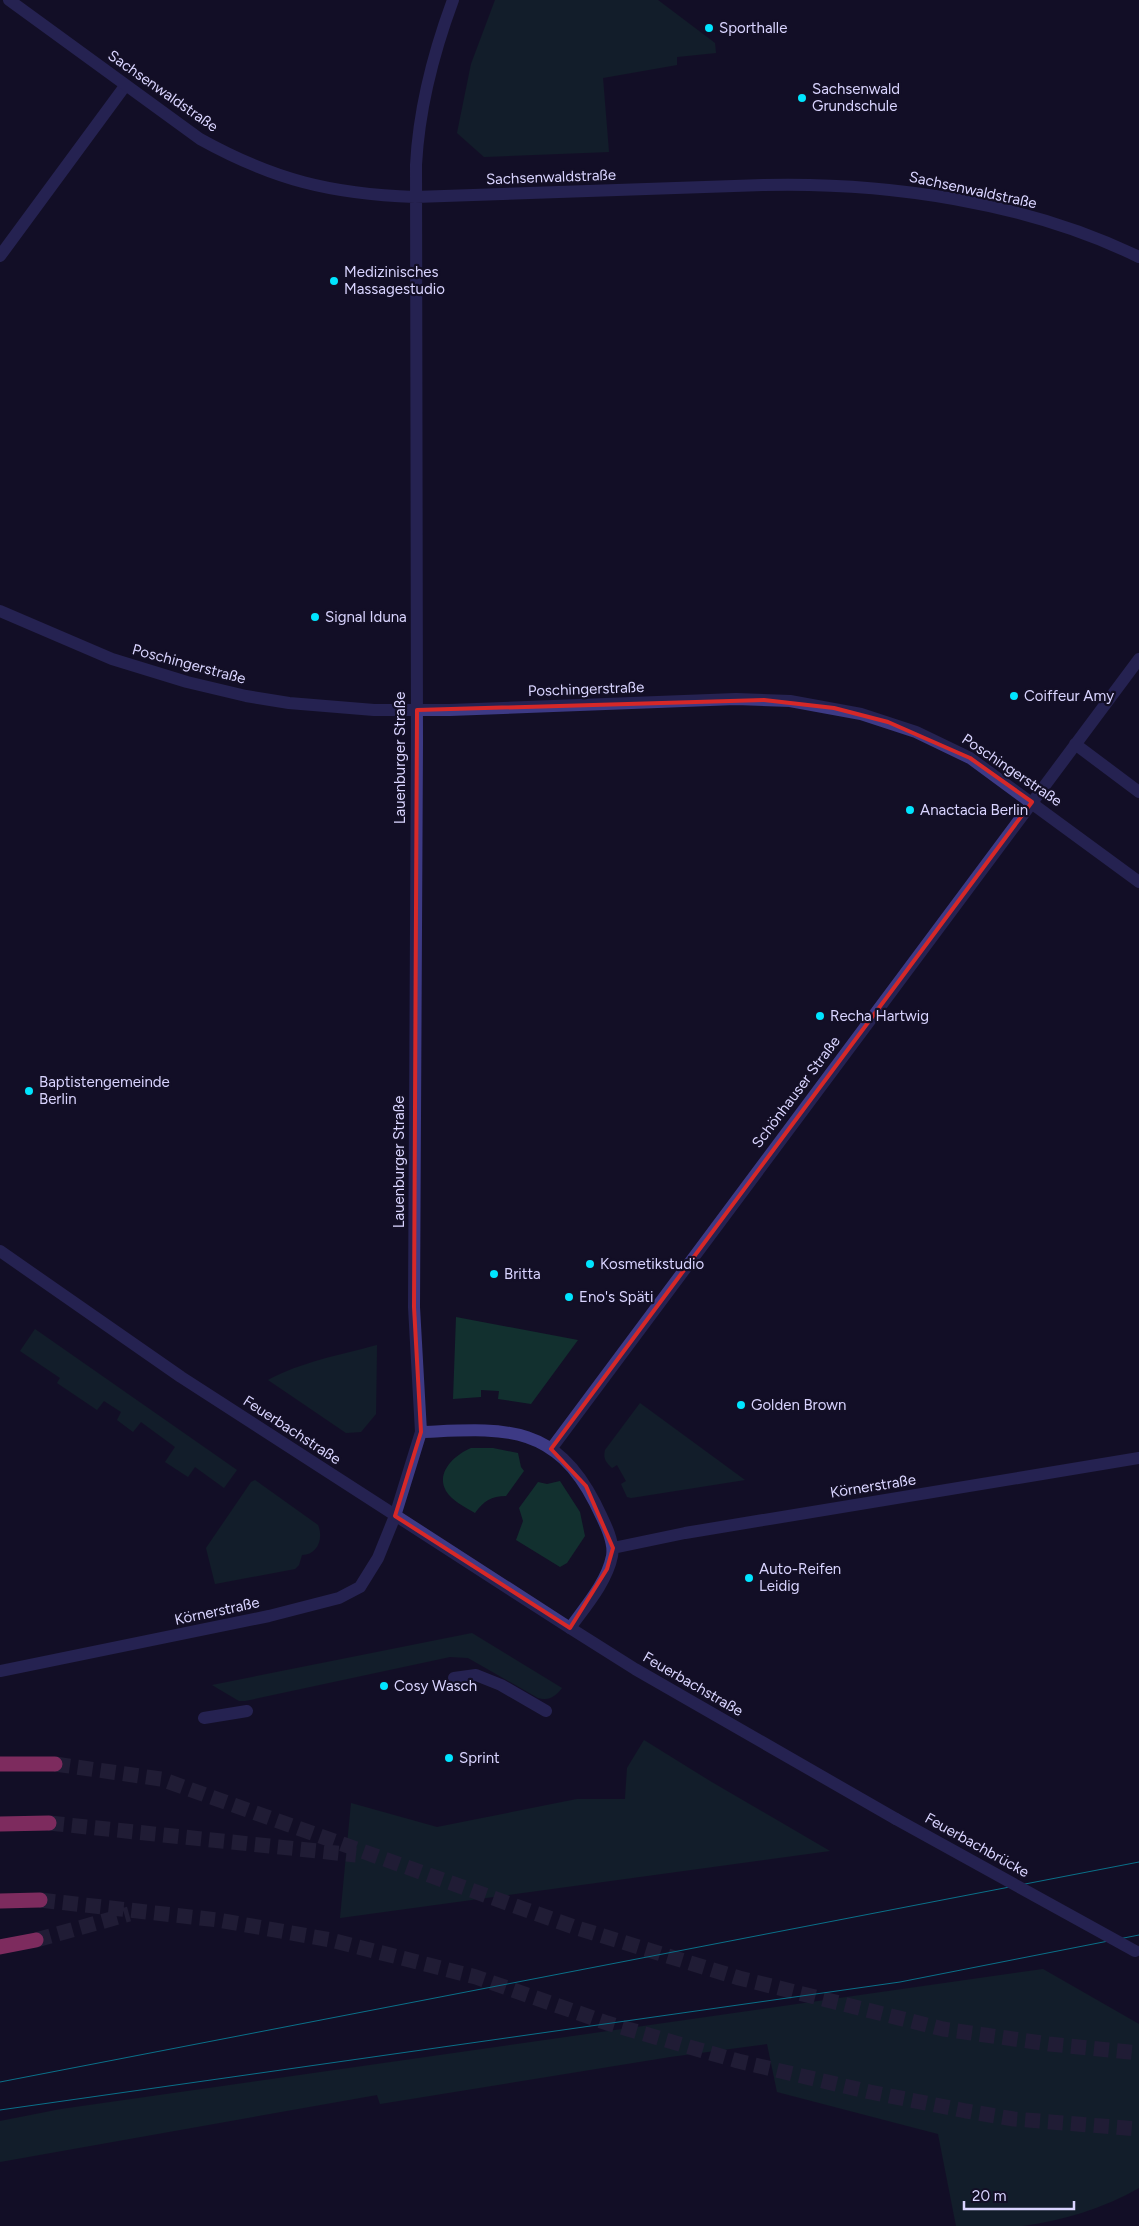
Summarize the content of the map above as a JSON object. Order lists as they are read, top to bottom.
{
  "streets": {
    "street": [
      "Sachsenwaldstraße",
      "Poschingerstraße",
      "Lauenburger Straße",
      "Schönhauser Straße",
      "Feuerbachstraße",
      "Körnerstraße",
      "Feuerbachbrücke"
    ]
  },
  "crossings": [
    ["Sachsenwaldstraße", "Lauenburger Straße"],
    ["Poschingerstraße", "Lauenburger Straße"],
    ["Poschingerstraße", "Schönhauser Straße"],
    ["Lauenburger Straße", "Feuerbachstraße"],
    ["Lauenburger Straße", "Körnerstraße"],
    ["Feuerbachstraße", "Körnerstraße"],
    ["Feuerbachstraße", "Feuerbachbrücke"]
  ],
  "places": [
    "Sporthalle",
    "Sachsenwald Grundschule",
    "Medizinisches Massagestudio",
    "Signal Iduna",
    "Coiffeur Amy",
    "Anactacia Berlin",
    "Recha Hartwig",
    "Baptistengemeinde Berlin",
    "Kosmetikstudio",
    "Britta",
    "Eno's Späti",
    "Golden Brown",
    "Auto-Reifen Leidig",
    "Cosy Wasch",
    "Sprint"
  ],
  "scale_bar": "20 m"
}
